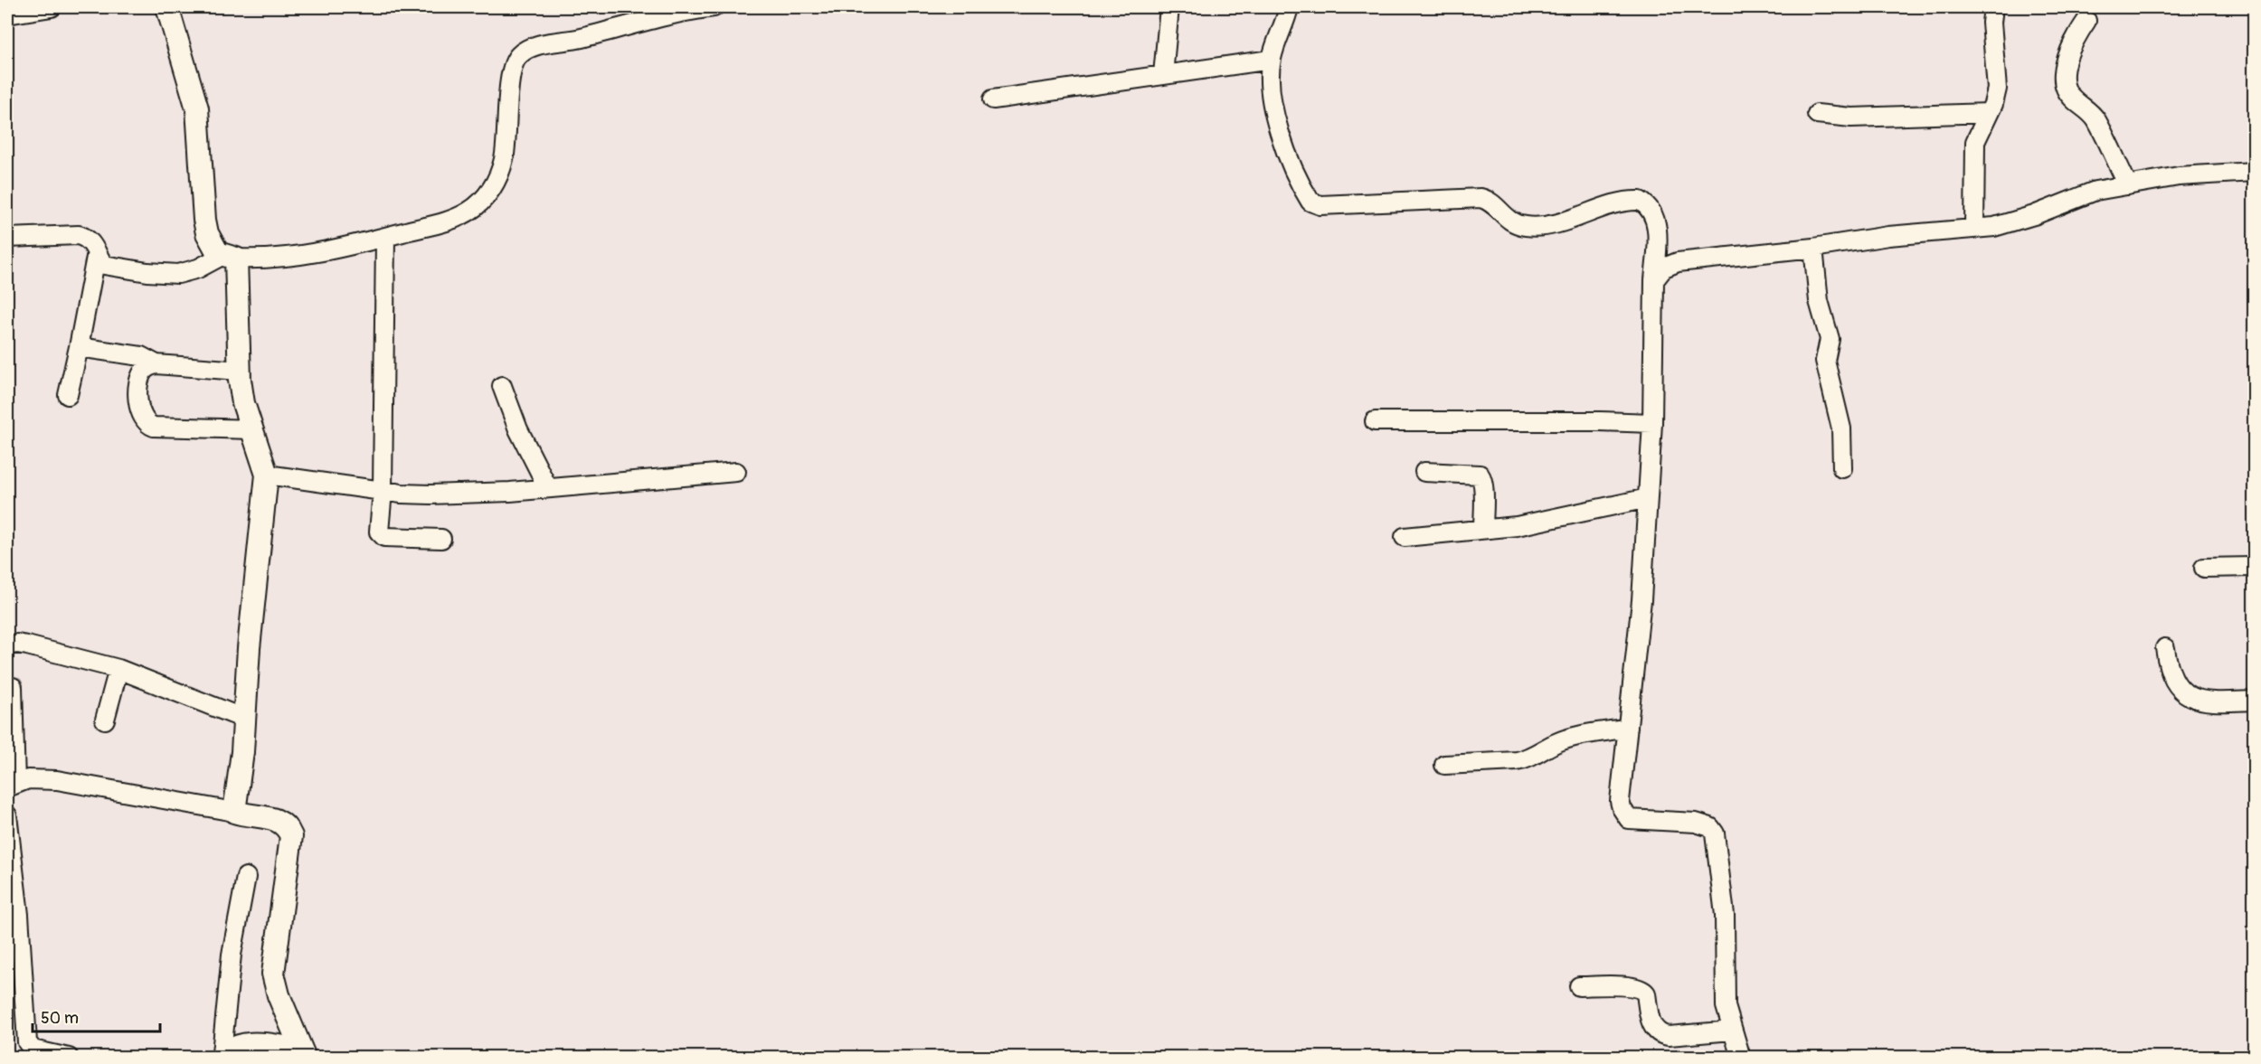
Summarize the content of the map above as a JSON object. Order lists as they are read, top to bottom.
{
  "scale_bar": "50 m"
}
